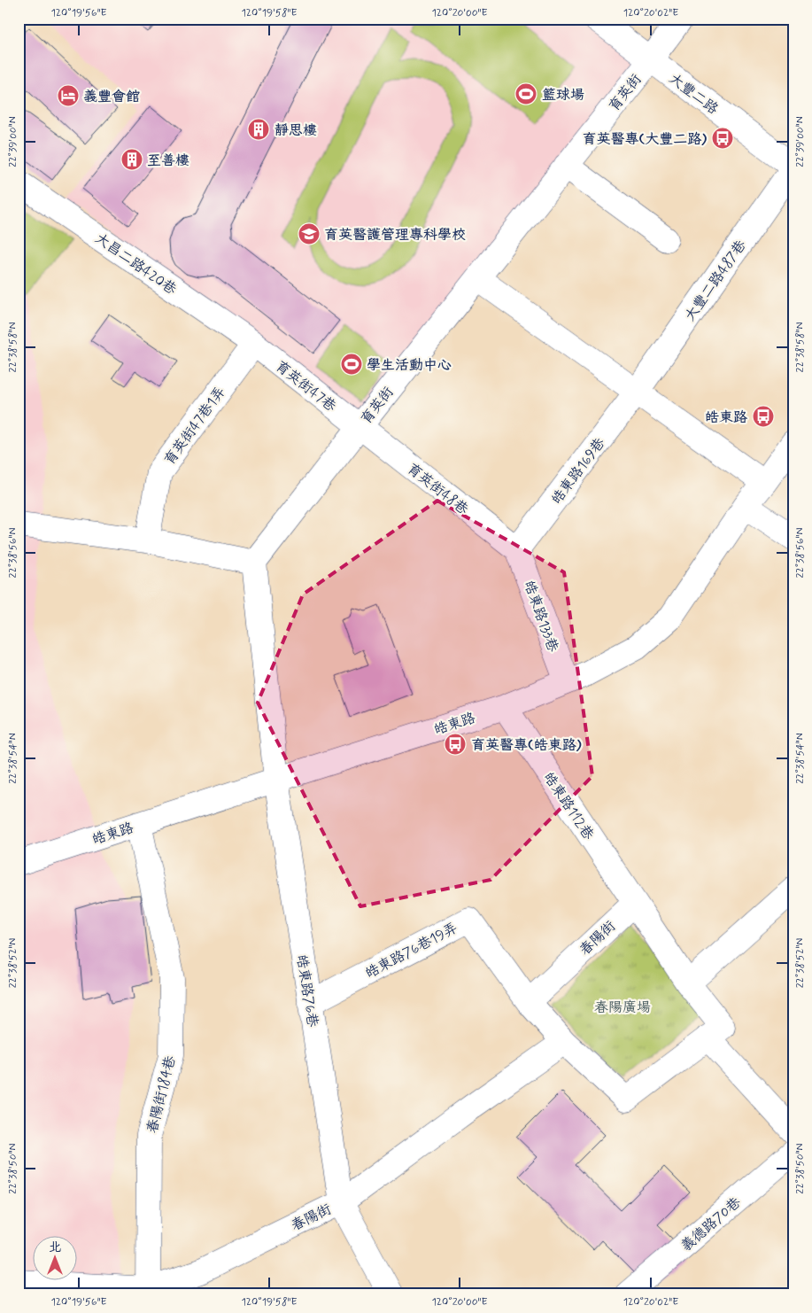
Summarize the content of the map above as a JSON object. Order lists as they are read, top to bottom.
{
  "streets": {
    "street": [
      "育英街",
      "大豐二路",
      "大昌二路420巷",
      "大豐二路487巷",
      "育英街47巷",
      "育英街47巷1弄",
      "皓東路169巷",
      "育英街48巷",
      "皓東路133巷",
      "皓東路",
      "皓東路112巷",
      "春陽街",
      "皓東路76巷19弄",
      "皓東路76巷",
      "春陽街184巷",
      "義德路70巷"
    ]
  },
  "crossings": [
    ["育英街", "大豐二路"],
    ["育英街", "育英街47巷"],
    ["育英街", "育英街48巷"],
    ["育英街", "皓東路76巷"],
    ["大豐二路", "大豐二路487巷"],
    ["大昌二路420巷", "育英街47巷"],
    ["大昌二路420巷", "育英街47巷1弄"],
    ["大豐二路487巷", "皓東路169巷"],
    ["育英街47巷", "育英街47巷1弄"],
    ["育英街47巷", "育英街48巷"],
    ["皓東路169巷", "育英街48巷"],
    ["皓東路169巷", "皓東路133巷"],
    ["育英街48巷", "皓東路133巷"],
    ["皓東路133巷", "皓東路"],
    ["皓東路", "皓東路112巷"],
    ["皓東路", "皓東路76巷"],
    ["皓東路", "春陽街184巷"],
    ["皓東路112巷", "春陽街"],
    ["春陽街", "皓東路76巷19弄"],
    ["春陽街", "皓東路76巷"],
    ["春陽街", "春陽街184巷"],
    ["皓東路76巷19弄", "皓東路76巷"]
  ],
  "parks": ["春陽廣場"],
  "places": {
    "sports": ["籃球場", "學生活動中心"],
    "hotel": ["義豐會館"],
    "building": ["靜思樓", "至善樓"],
    "bus stop": ["育英醫專(大豐二路)", "皓東路", "育英醫專(皓東路)"],
    "school or university": ["育英醫護管理專科學校"]
  },
  "north": "top",
  "coordinates": [
    "120°19'56\"E",
    "120°19'58\"E",
    "120°20'00\"E",
    "120°20'02\"E",
    "22°39'00\"N",
    "22°38'58\"N",
    "22°38'56\"N",
    "22°38'54\"N",
    "22°38'52\"N",
    "22°38'50\"N"
  ]
}
